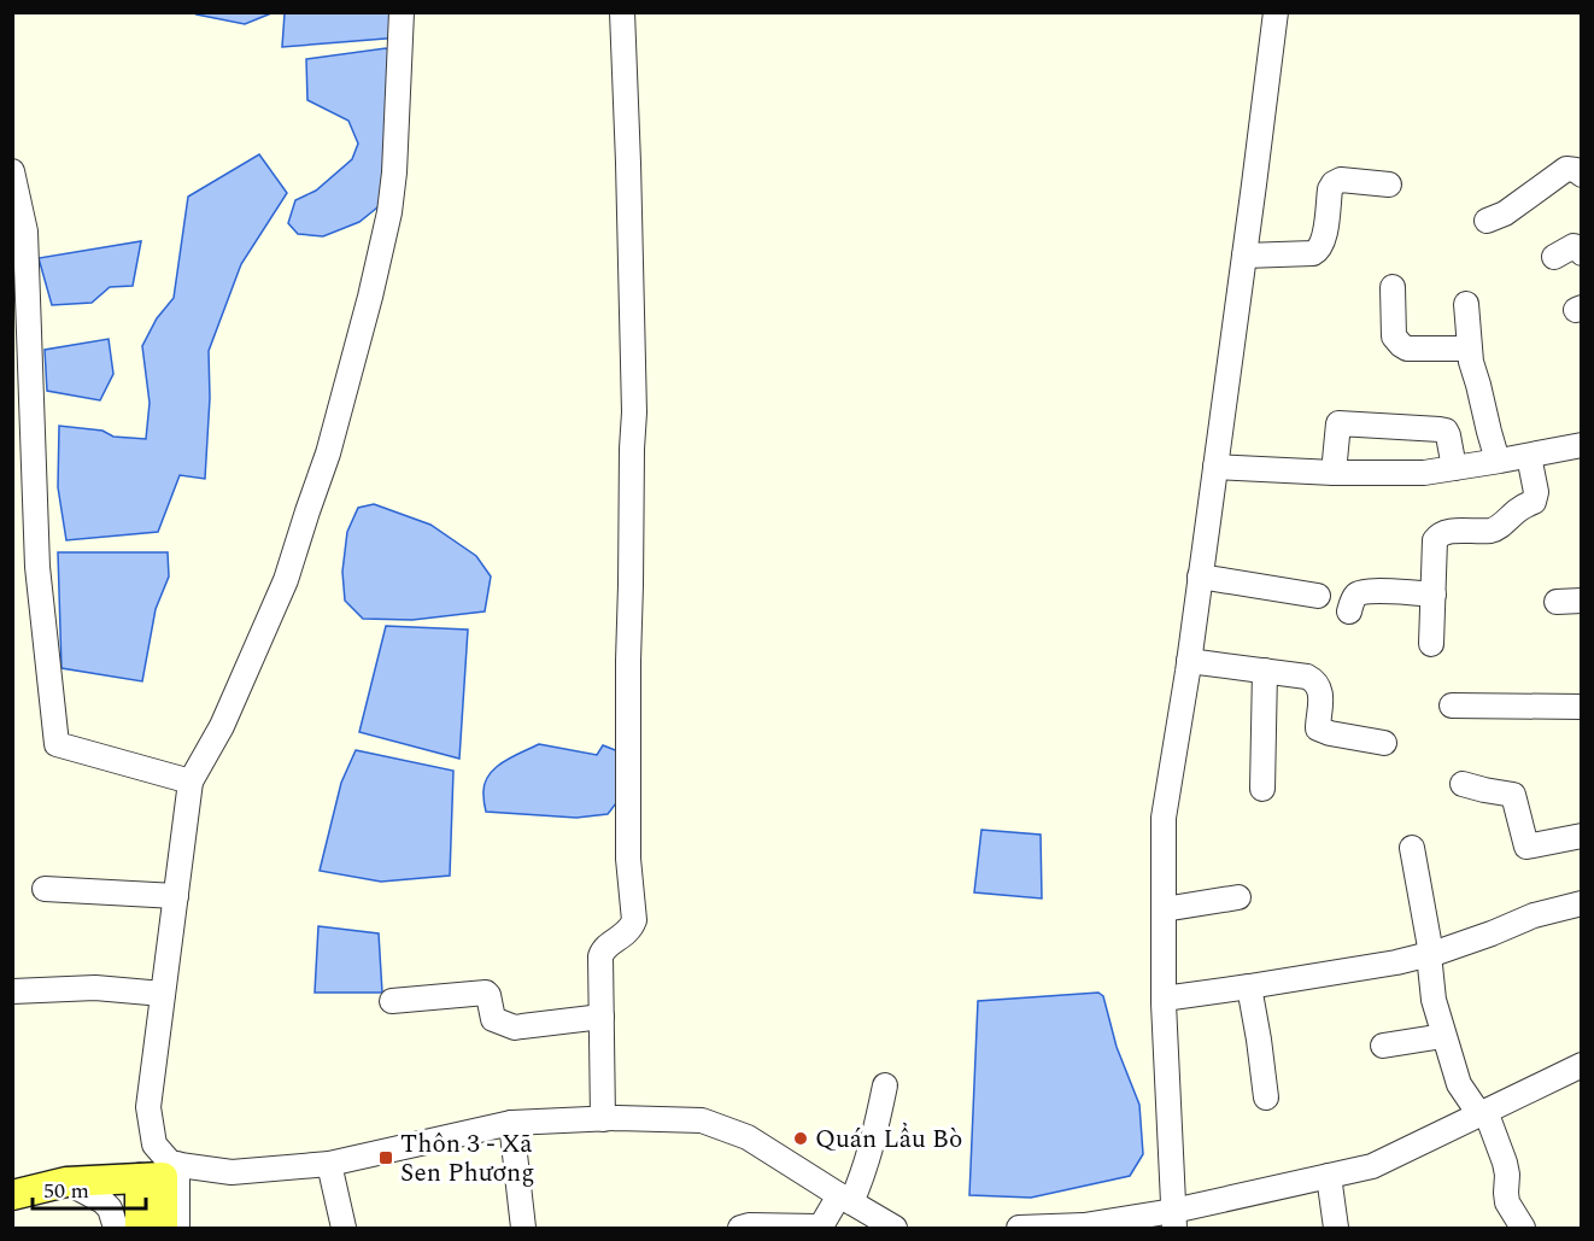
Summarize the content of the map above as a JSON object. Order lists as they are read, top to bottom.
{
  "places": {
    "other": ["Quán Lẩu Bò"],
    "transit": ["Thôn 3 - Xã Sen Phương"]
  },
  "scale_bar": "50 m"
}
